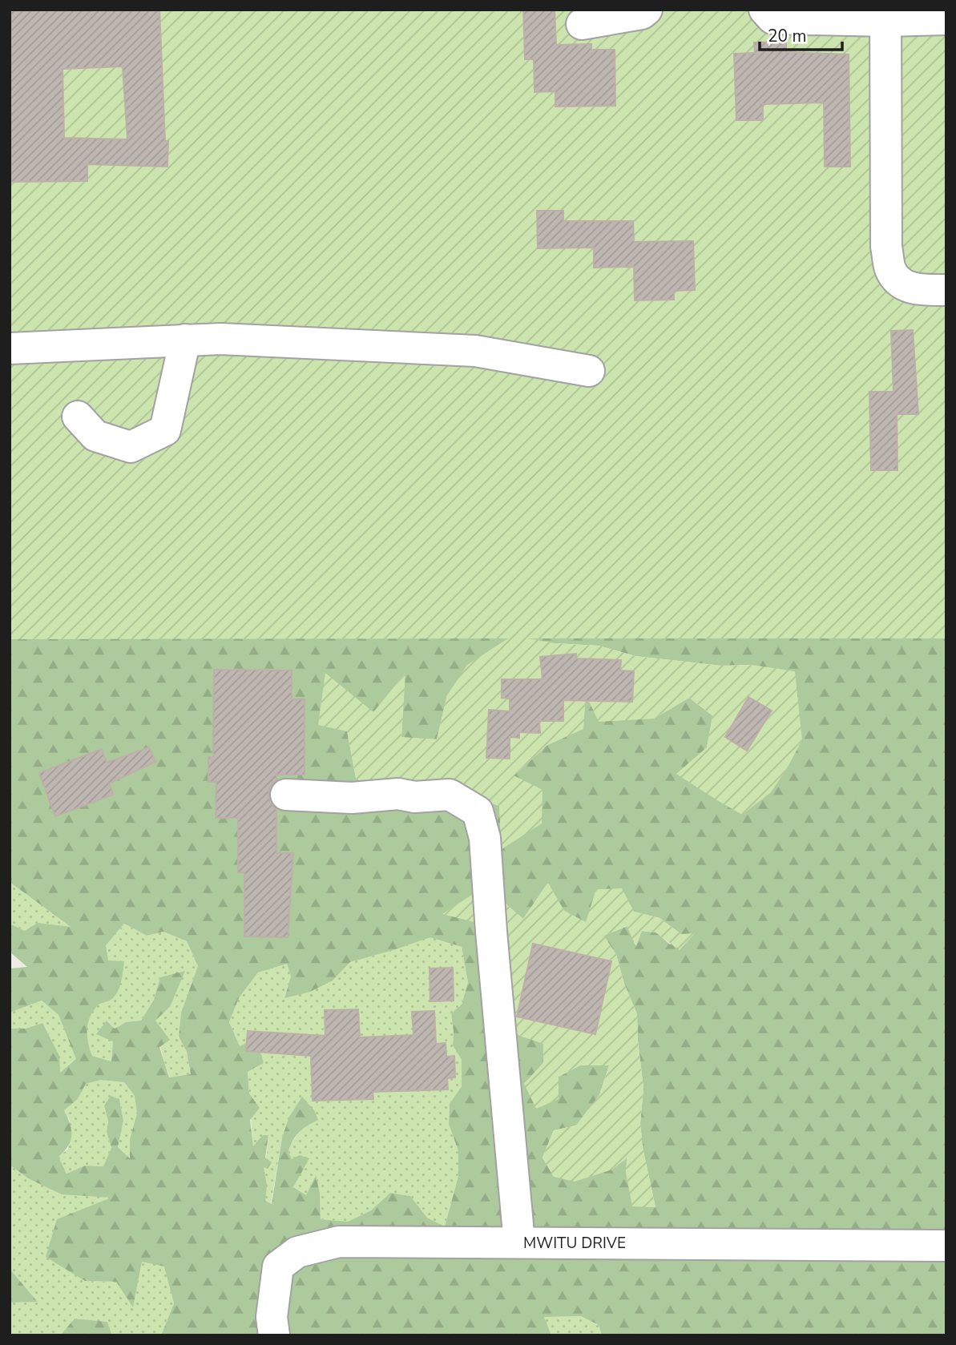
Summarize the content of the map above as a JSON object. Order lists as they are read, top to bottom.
{
  "streets": {
    "street": ["MWITU DRIVE"]
  },
  "scale_bar": "20 m"
}
